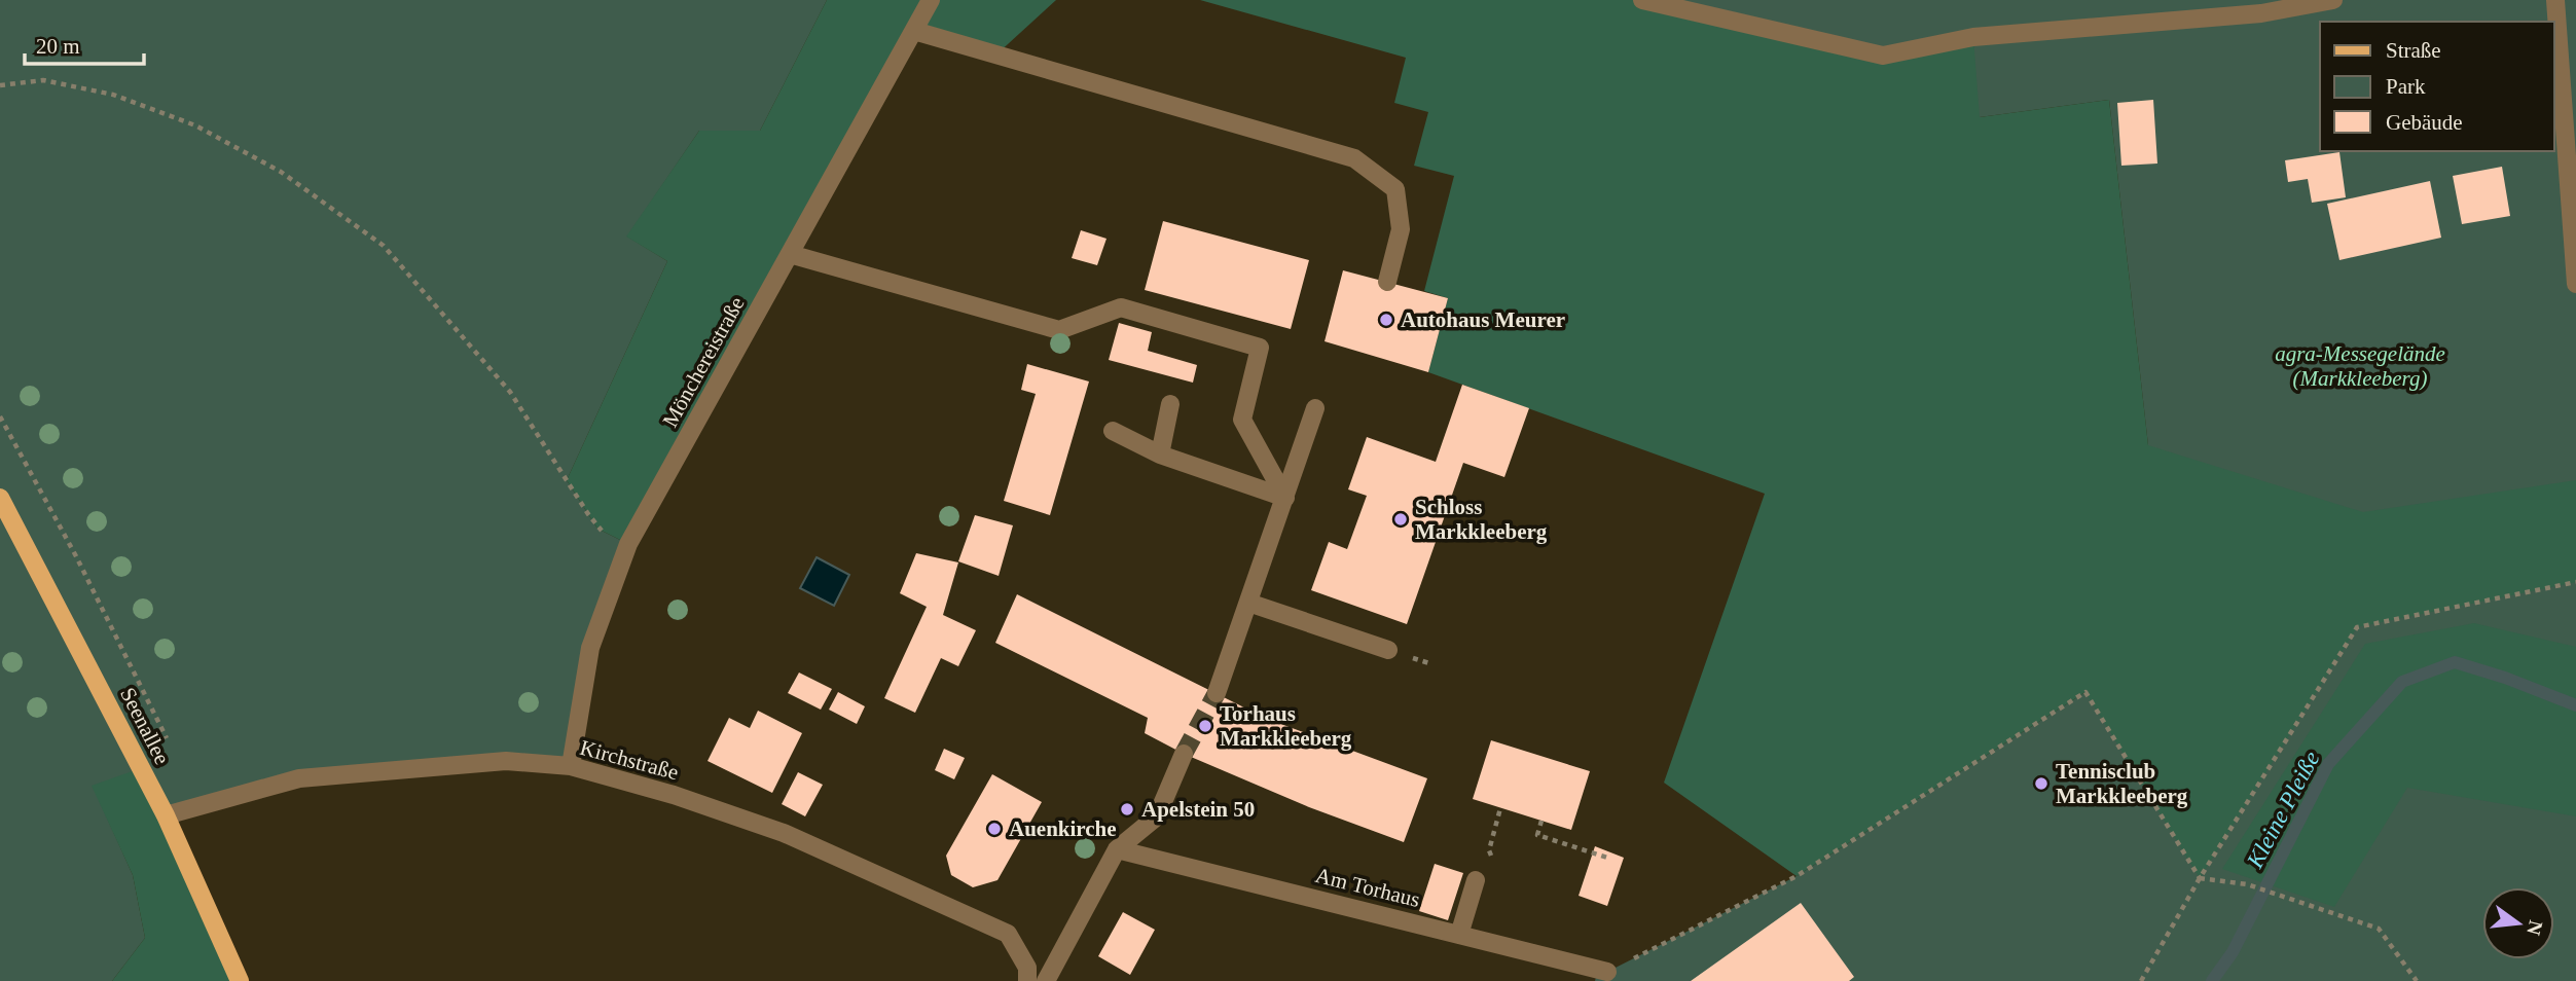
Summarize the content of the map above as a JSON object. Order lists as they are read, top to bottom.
{
  "streets": {
    "main road": ["Seenallee"],
    "street": ["Mönchereistraße", "Kirchstraße", "Am Torhaus"]
  },
  "crossings": [
    ["Mönchereistraße", "Kirchstraße"],
    ["Seenallee", "Kirchstraße"]
  ],
  "water": ["Kleine Pleiße"],
  "parks": ["agra-Messegelände (Markkleeberg)"],
  "places": [
    "Autohaus Meurer",
    "Schloss Markkleeberg",
    "Torhaus Markkleeberg",
    "Tennisclub Markkleeberg",
    "Apelstein 50",
    "Auenkirche"
  ],
  "legend": ["Straße", "Park", "Gebäude"],
  "scale_bar": "20 m",
  "north": "right"
}
